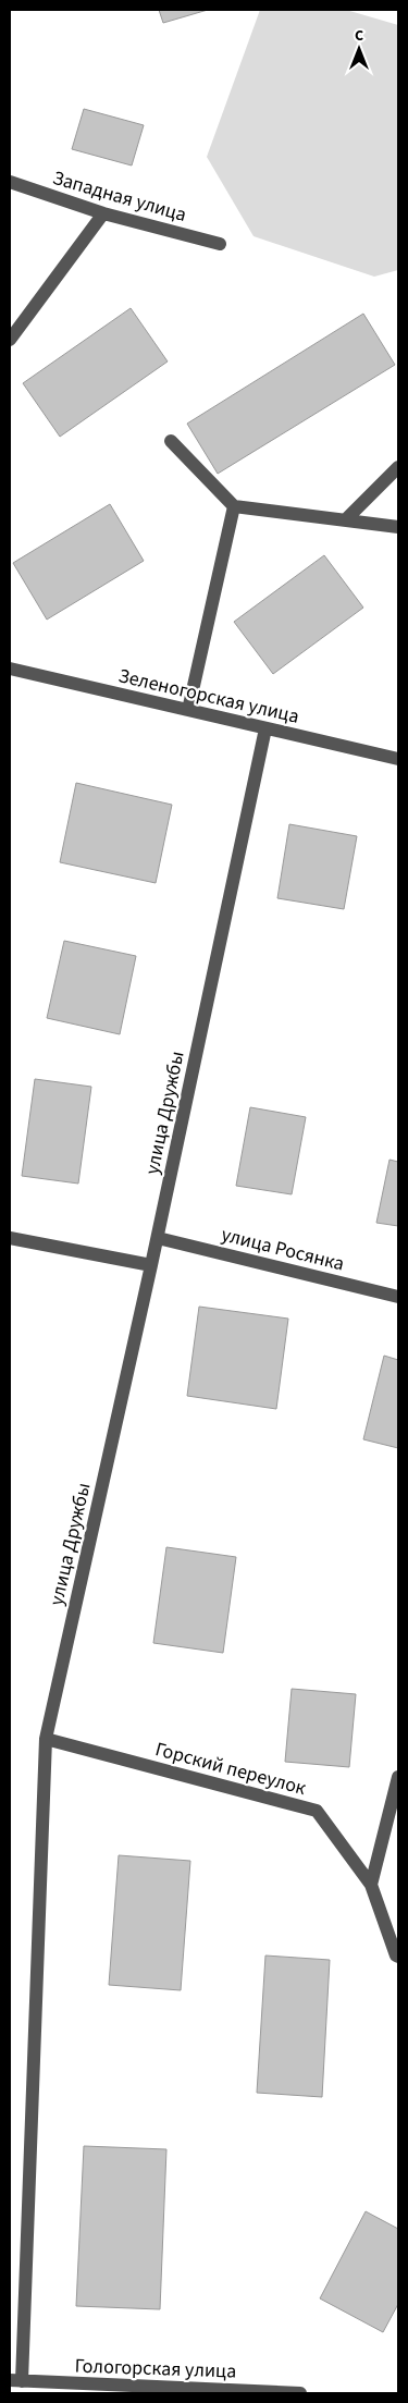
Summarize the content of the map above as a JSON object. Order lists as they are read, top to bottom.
{
  "streets": {
    "street": [
      "Западная улица",
      "Зеленогорская улица",
      "улица Дружбы",
      "улица Росянка",
      "Горский переулок",
      "Гологорская улица"
    ]
  },
  "crossings": [
    ["Зеленогорская улица", "улица Дружбы"],
    ["улица Дружбы", "улица Росянка"],
    ["улица Дружбы", "Горский переулок"],
    ["улица Дружбы", "Гологорская улица"]
  ],
  "north": "top"
}
